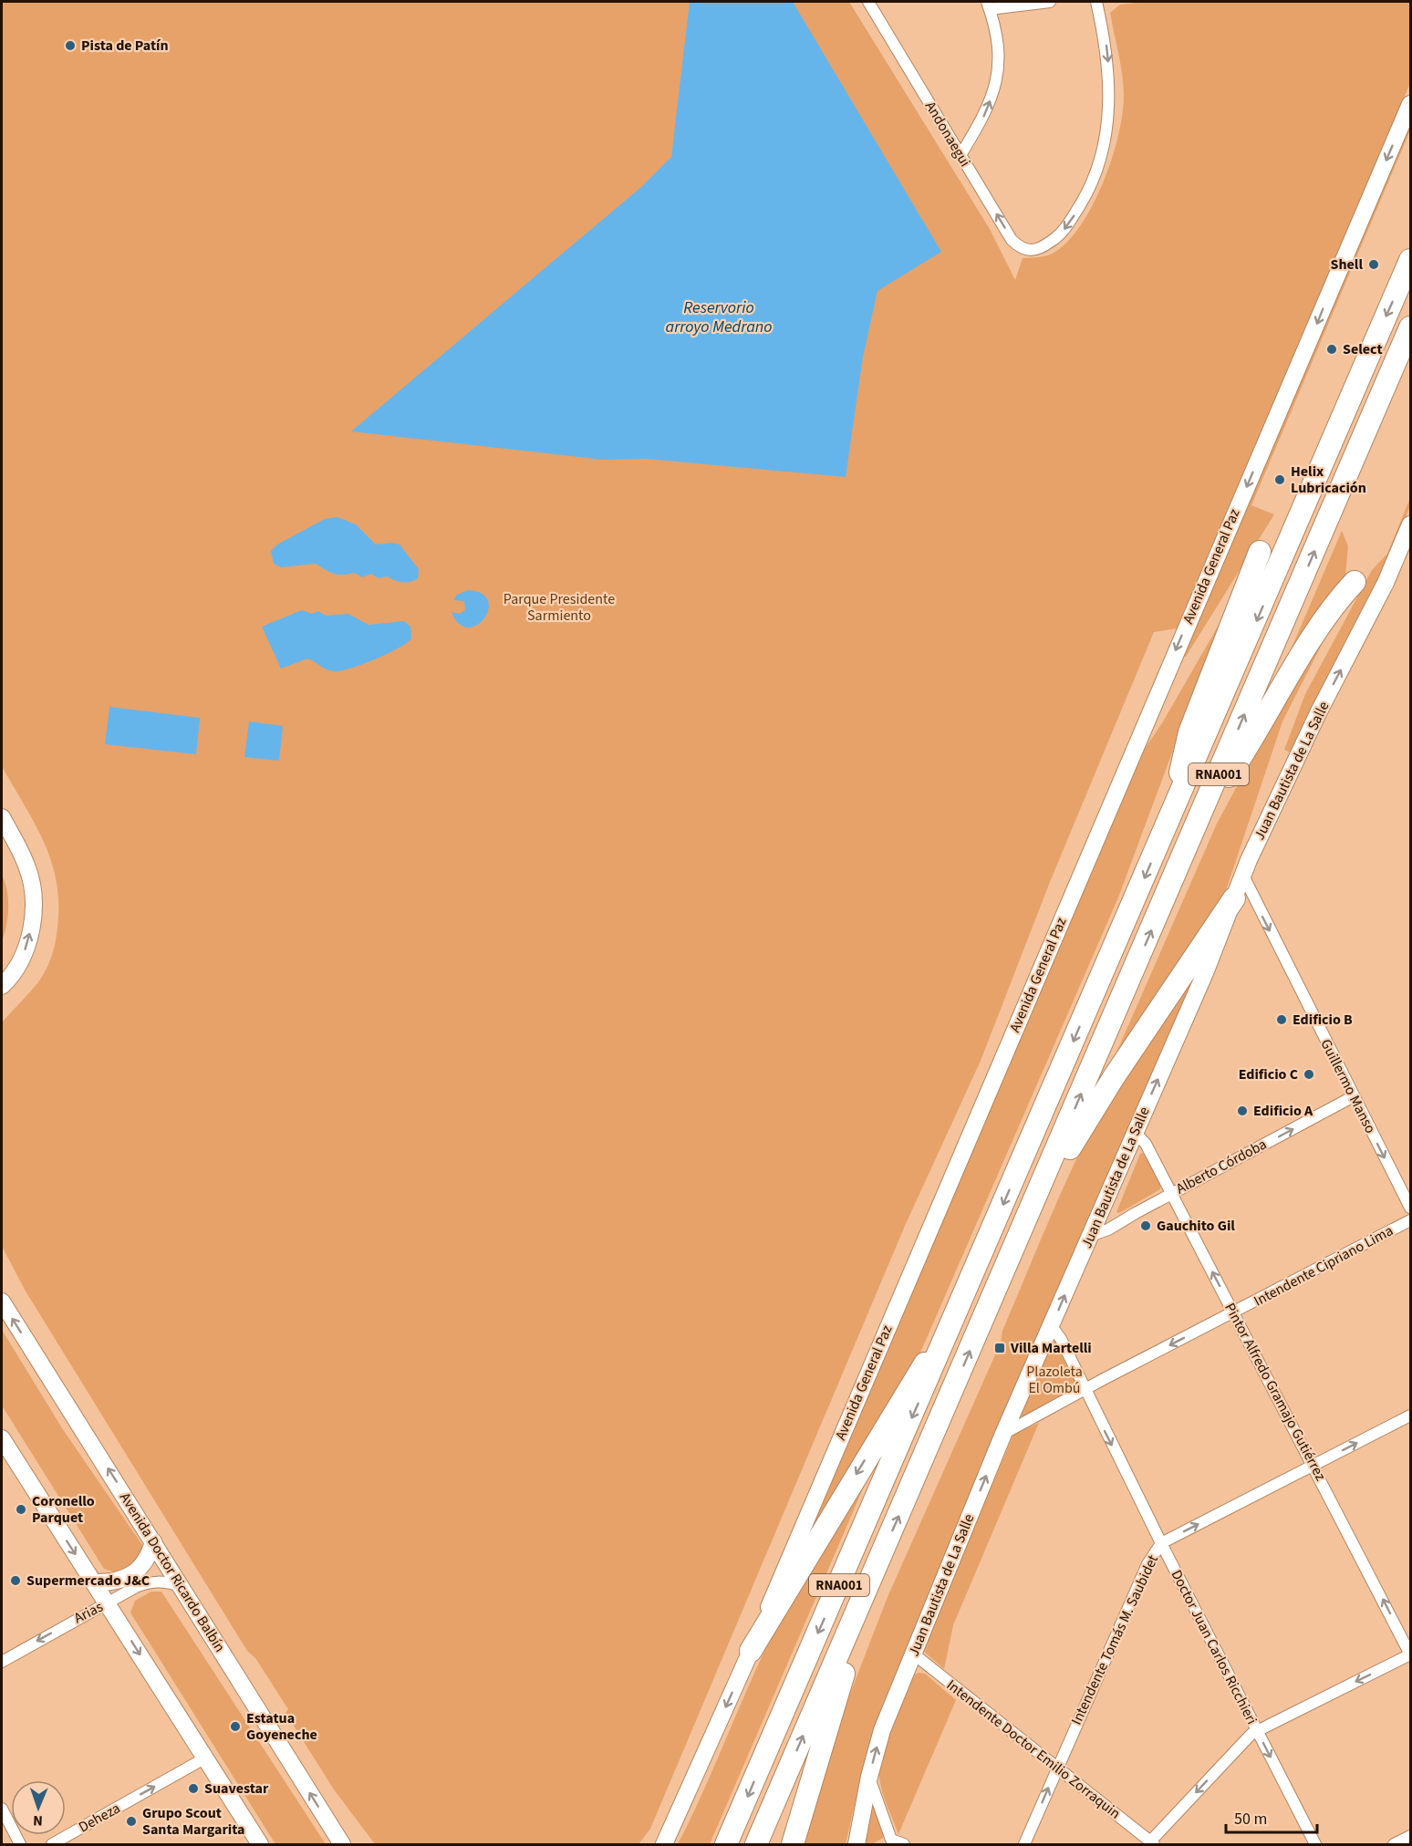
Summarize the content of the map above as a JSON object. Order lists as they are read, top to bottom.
{
  "streets": {
    "highway": ["RNA001"],
    "street": [
      "Andonaegui",
      "Avenida General Paz",
      "Juan Bautista de La Salle",
      "Guillermo Manso",
      "Alberto Córdoba",
      "Intendente Cipriano Lima",
      "Pintor Alfredo Gramajo Gutiérrez",
      "Avenida Doctor Ricardo Balbín",
      "Arias",
      "Intendente Tomás M. Saubidet",
      "Doctor Juan Carlos Ricchieri",
      "Intendente Doctor Emilio Zorraquin",
      "Deheza"
    ]
  },
  "crossings": [
    ["Juan Bautista de La Salle", "Guillermo Manso"],
    ["Juan Bautista de La Salle", "Alberto Córdoba"],
    ["Juan Bautista de La Salle", "Intendente Cipriano Lima"],
    ["Juan Bautista de La Salle", "Pintor Alfredo Gramajo Gutiérrez"],
    ["Juan Bautista de La Salle", "Doctor Juan Carlos Ricchieri"],
    ["Juan Bautista de La Salle", "Intendente Doctor Emilio Zorraquin"],
    ["Guillermo Manso", "Alberto Córdoba"],
    ["Alberto Córdoba", "Pintor Alfredo Gramajo Gutiérrez"],
    ["Intendente Cipriano Lima", "Pintor Alfredo Gramajo Gutiérrez"],
    ["Intendente Cipriano Lima", "Doctor Juan Carlos Ricchieri"],
    ["Pintor Alfredo Gramajo Gutiérrez", "Intendente Tomás M. Saubidet"],
    ["Avenida Doctor Ricardo Balbín", "Arias"],
    ["Intendente Tomás M. Saubidet", "Doctor Juan Carlos Ricchieri"],
    ["Intendente Tomás M. Saubidet", "Intendente Doctor Emilio Zorraquin"]
  ],
  "one_way": [
    "Avenida General Paz",
    "Juan Bautista de La Salle",
    "Guillermo Manso",
    "Alberto Córdoba",
    "Intendente Cipriano Lima",
    "Pintor Alfredo Gramajo Gutiérrez",
    "Arias",
    "Intendente Tomás M. Saubidet",
    "Doctor Juan Carlos Ricchieri",
    "Deheza"
  ],
  "water": ["Reservorio arroyo Medrano"],
  "parks": ["Parque Presidente Sarmiento", "Plazoleta El Ombú"],
  "places": {
    "other": [
      "Pista de Patín",
      "Shell",
      "Select",
      "Helix Lubricación",
      "Edificio B",
      "Edificio C",
      "Edificio A",
      "Gauchito Gil",
      "Coronello Parquet",
      "Supermercado J&C",
      "Estatua Goyeneche",
      "Suavestar",
      "Grupo Scout Santa Margarita"
    ],
    "transit": ["Villa Martelli"]
  },
  "scale_bar": "50 m",
  "north": "bottom"
}
